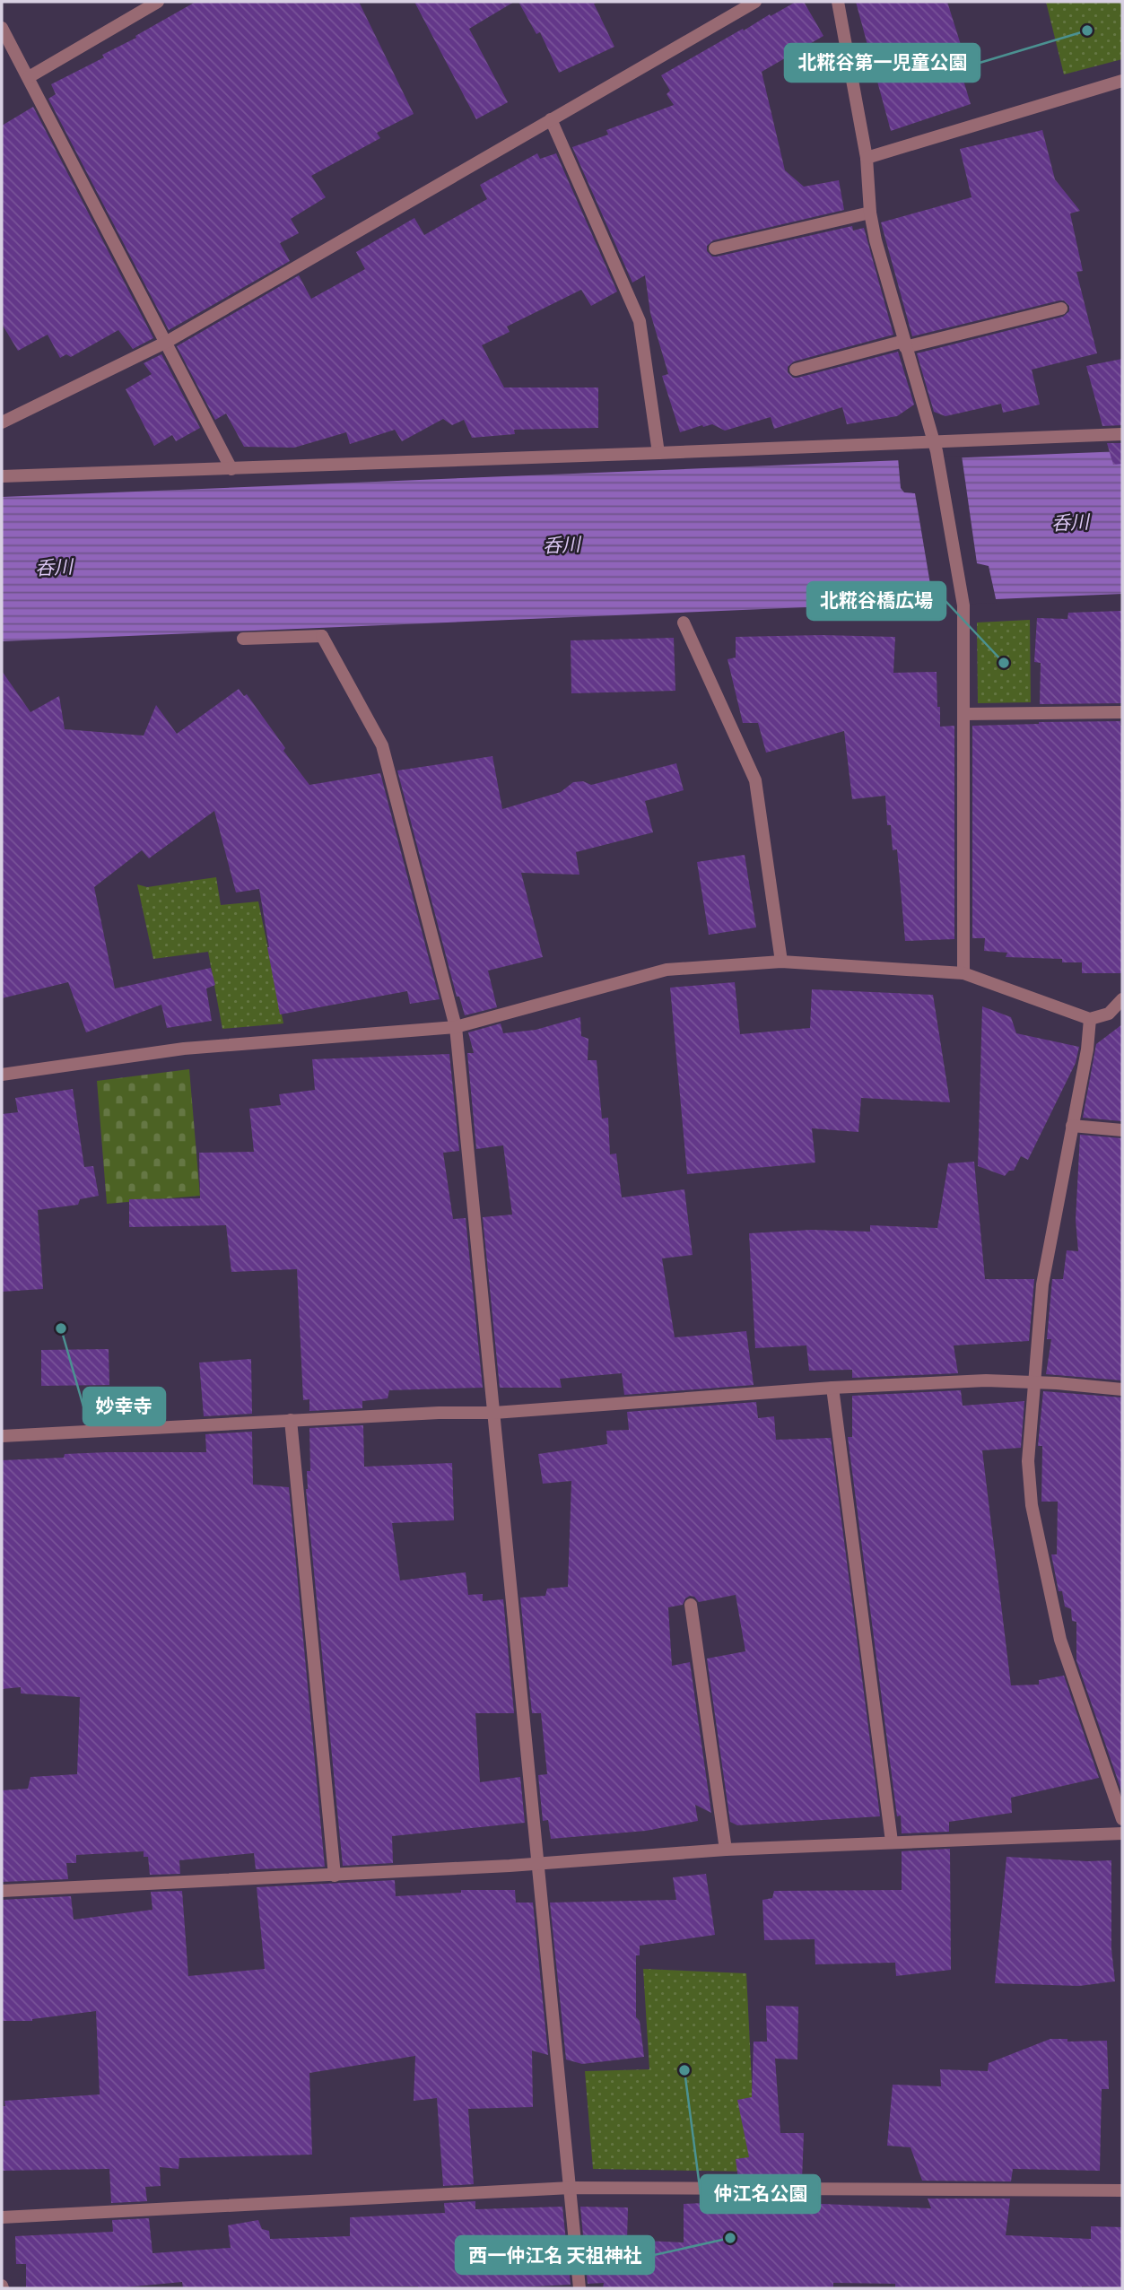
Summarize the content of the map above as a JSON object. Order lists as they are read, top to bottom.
{
  "water": ["呑川"],
  "places": [
    "北糀谷第一児童公園",
    "北糀谷橋広場",
    "妙幸寺",
    "仲江名公園",
    "西一仲江名 天祖神社"
  ]
}
